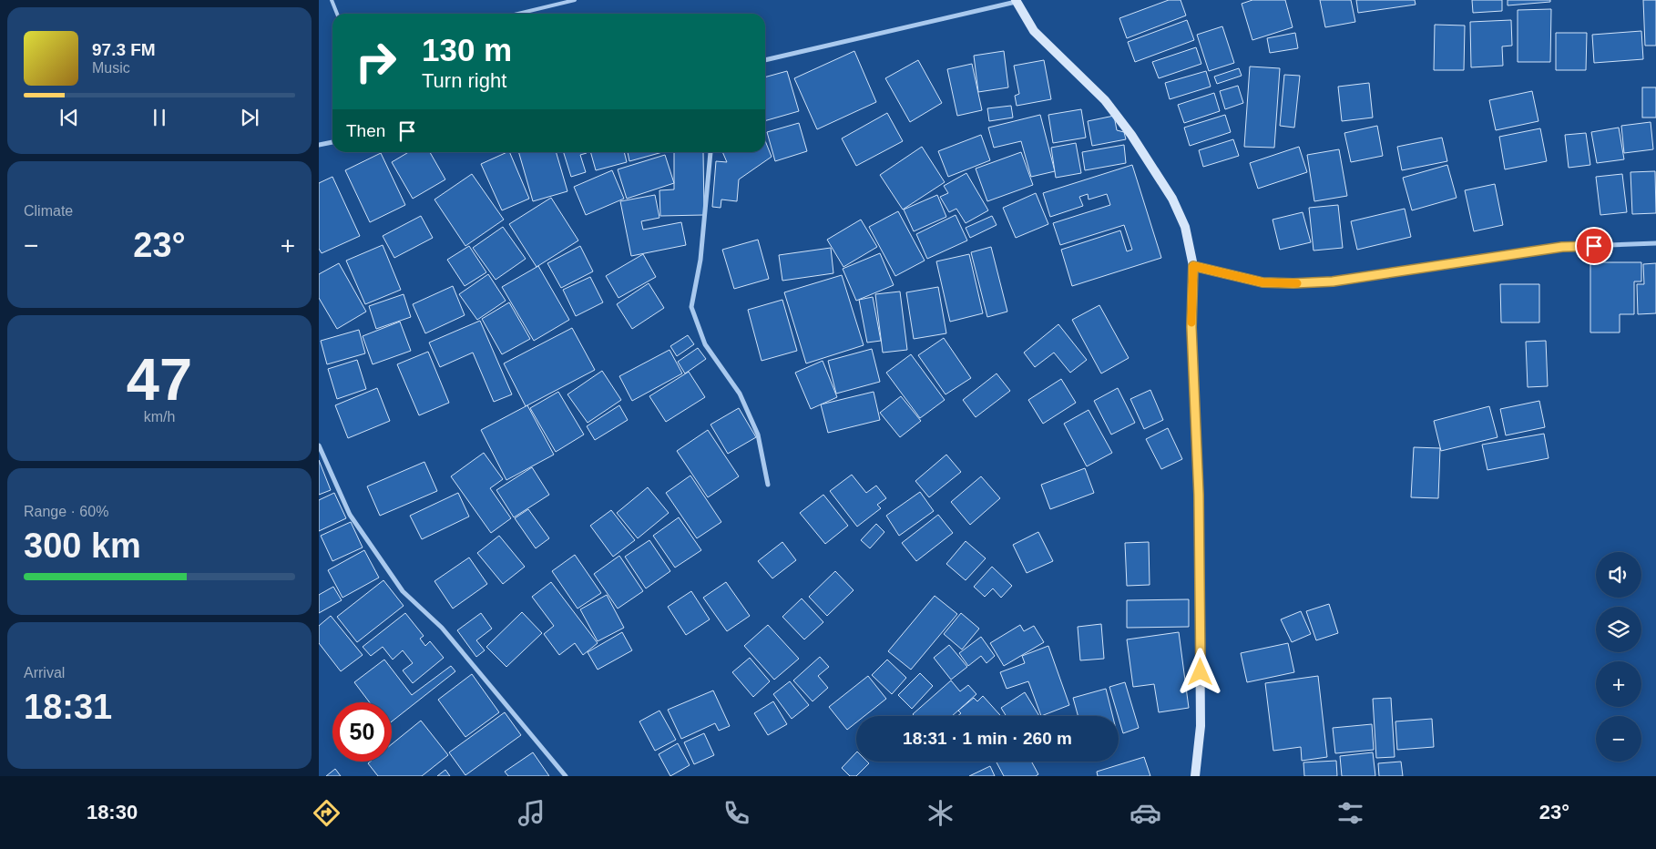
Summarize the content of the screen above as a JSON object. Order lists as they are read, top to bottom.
{
  "page": {
    "turn": ["130 m", "Turn right"],
    "song": ["97.3 FM", "Music"],
    "then": "Then",
    "tile": [
      "Climate",
      ["47", "km/h"],
      ["Range · 60%", "300 km"],
      ["Arrival", "18:31"]
    ],
    "heat": ["−", "23°", "+"],
    "map_buttons": ["+", "−"],
    "limit": "50",
    "trip": "18:31 · 1 min · 260 m",
    "tabs": ["18:30", "23°"]
  }
}
